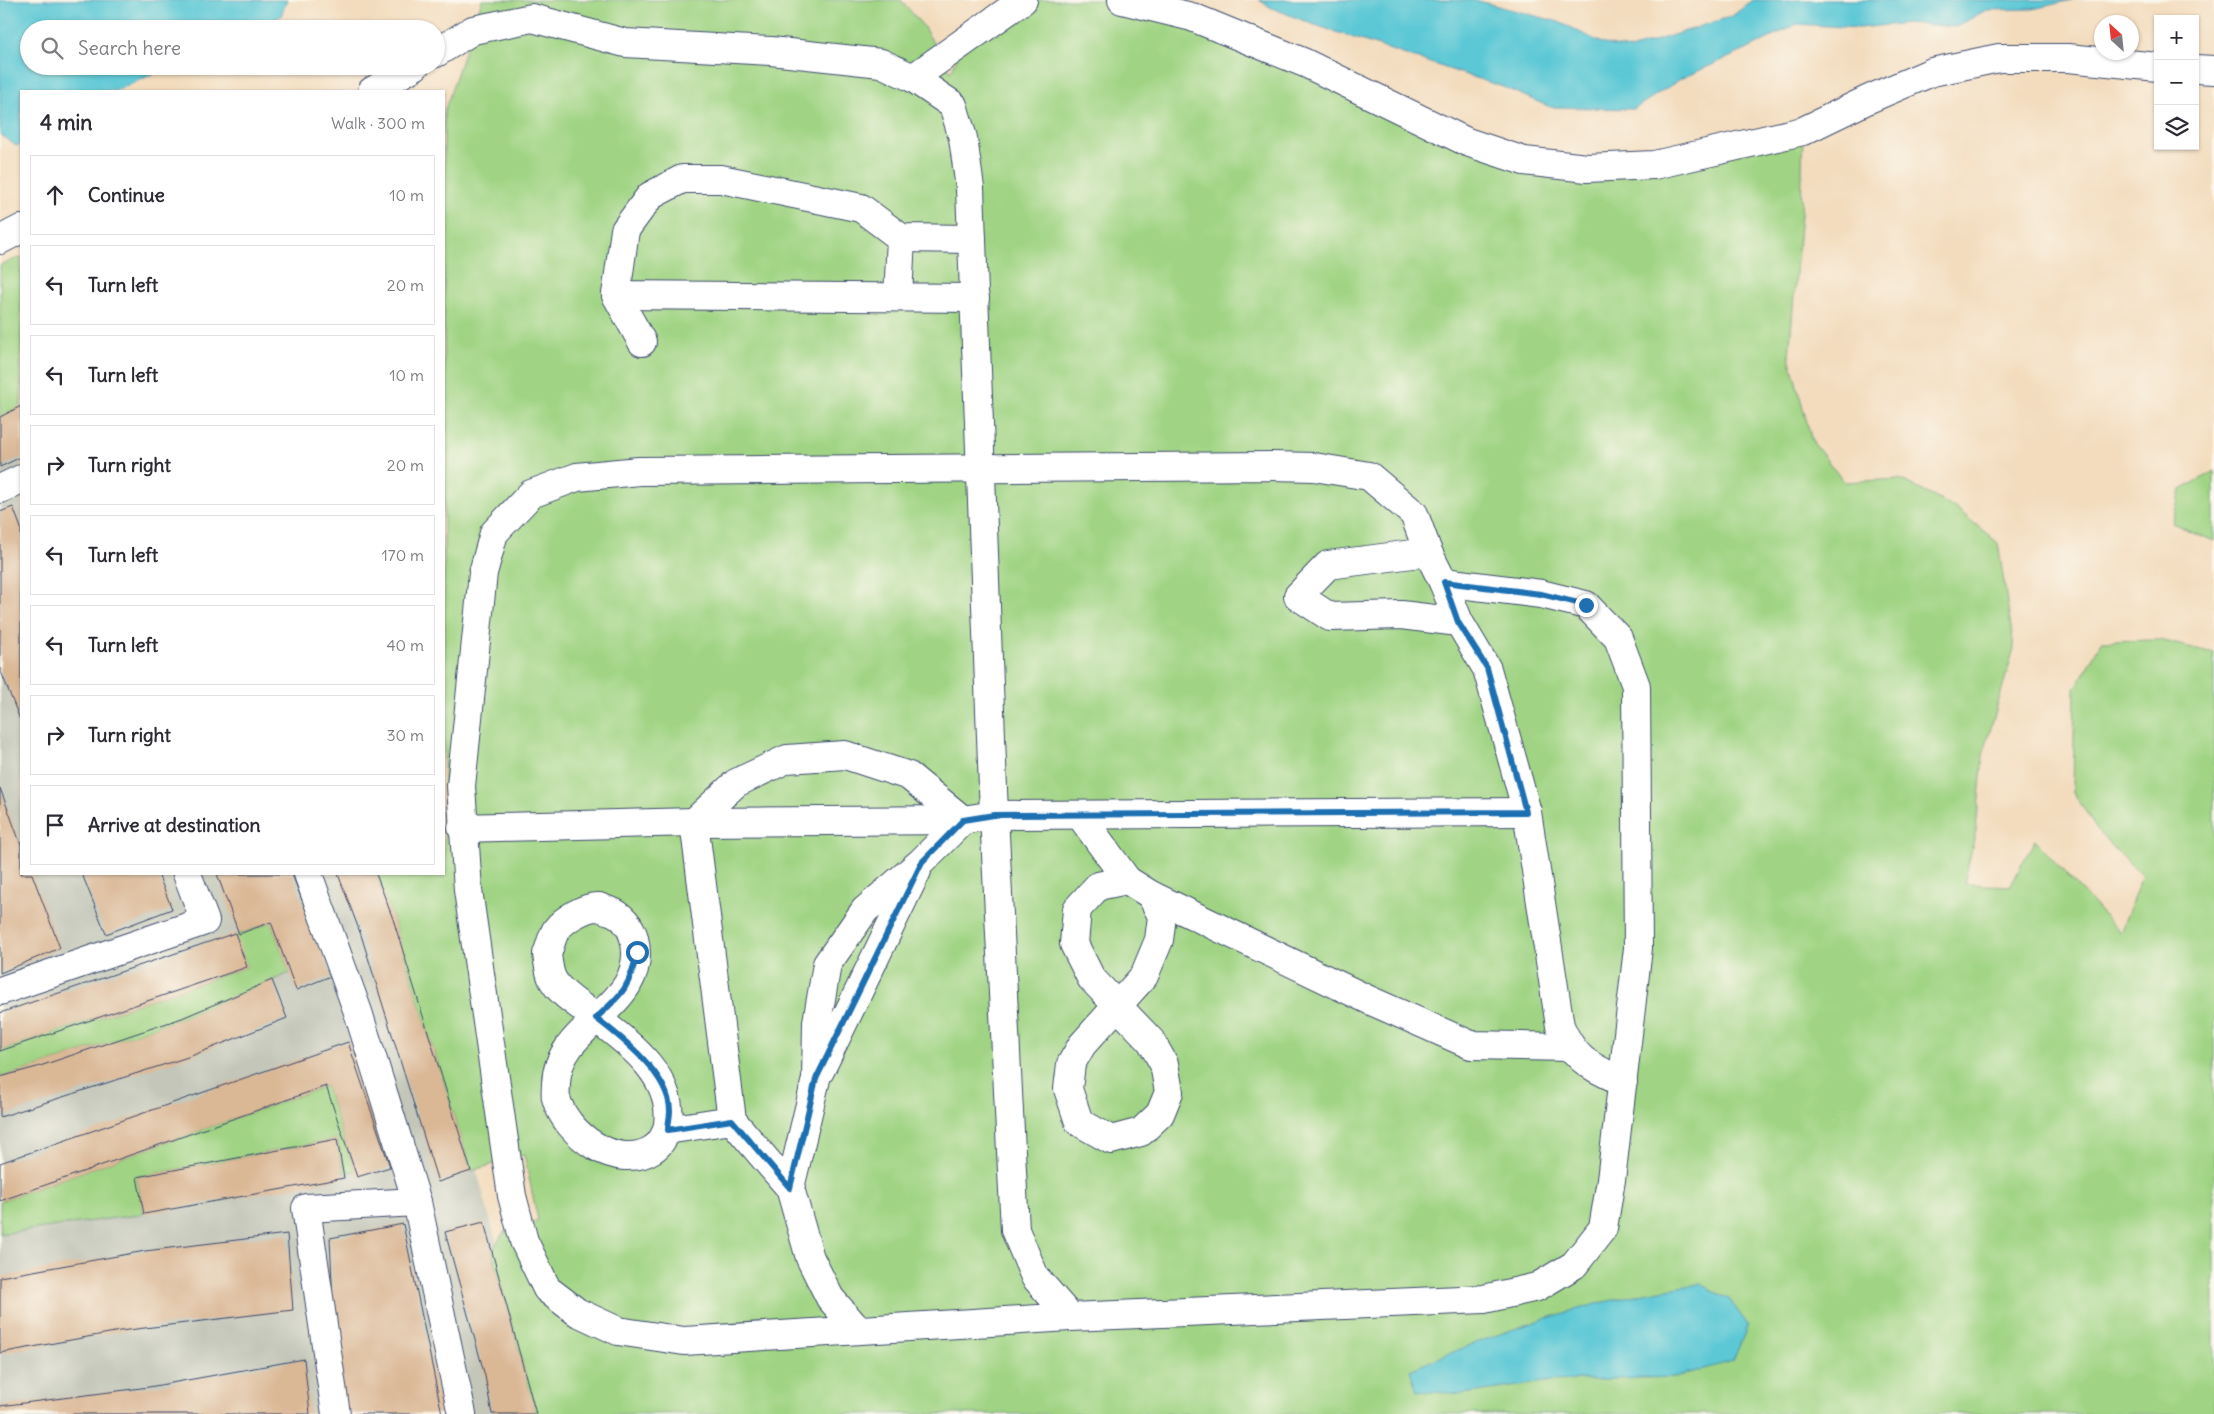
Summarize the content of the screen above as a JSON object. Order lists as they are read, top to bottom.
{
  "north": "top left",
  "page": {
    "map_buttons": ["+", "−"],
    "search": "Search here",
    "heading": ["4 min", "Walk · 300 m"],
    "list": [
      ["Continue", "10 m"],
      ["Turn left", "20 m"],
      ["Turn left", "10 m"],
      ["Turn right", "20 m"],
      ["Turn left", "170 m"],
      ["Turn left", "40 m"],
      ["Turn right", "30 m"],
      "Arrive at destination"
    ]
  }
}
